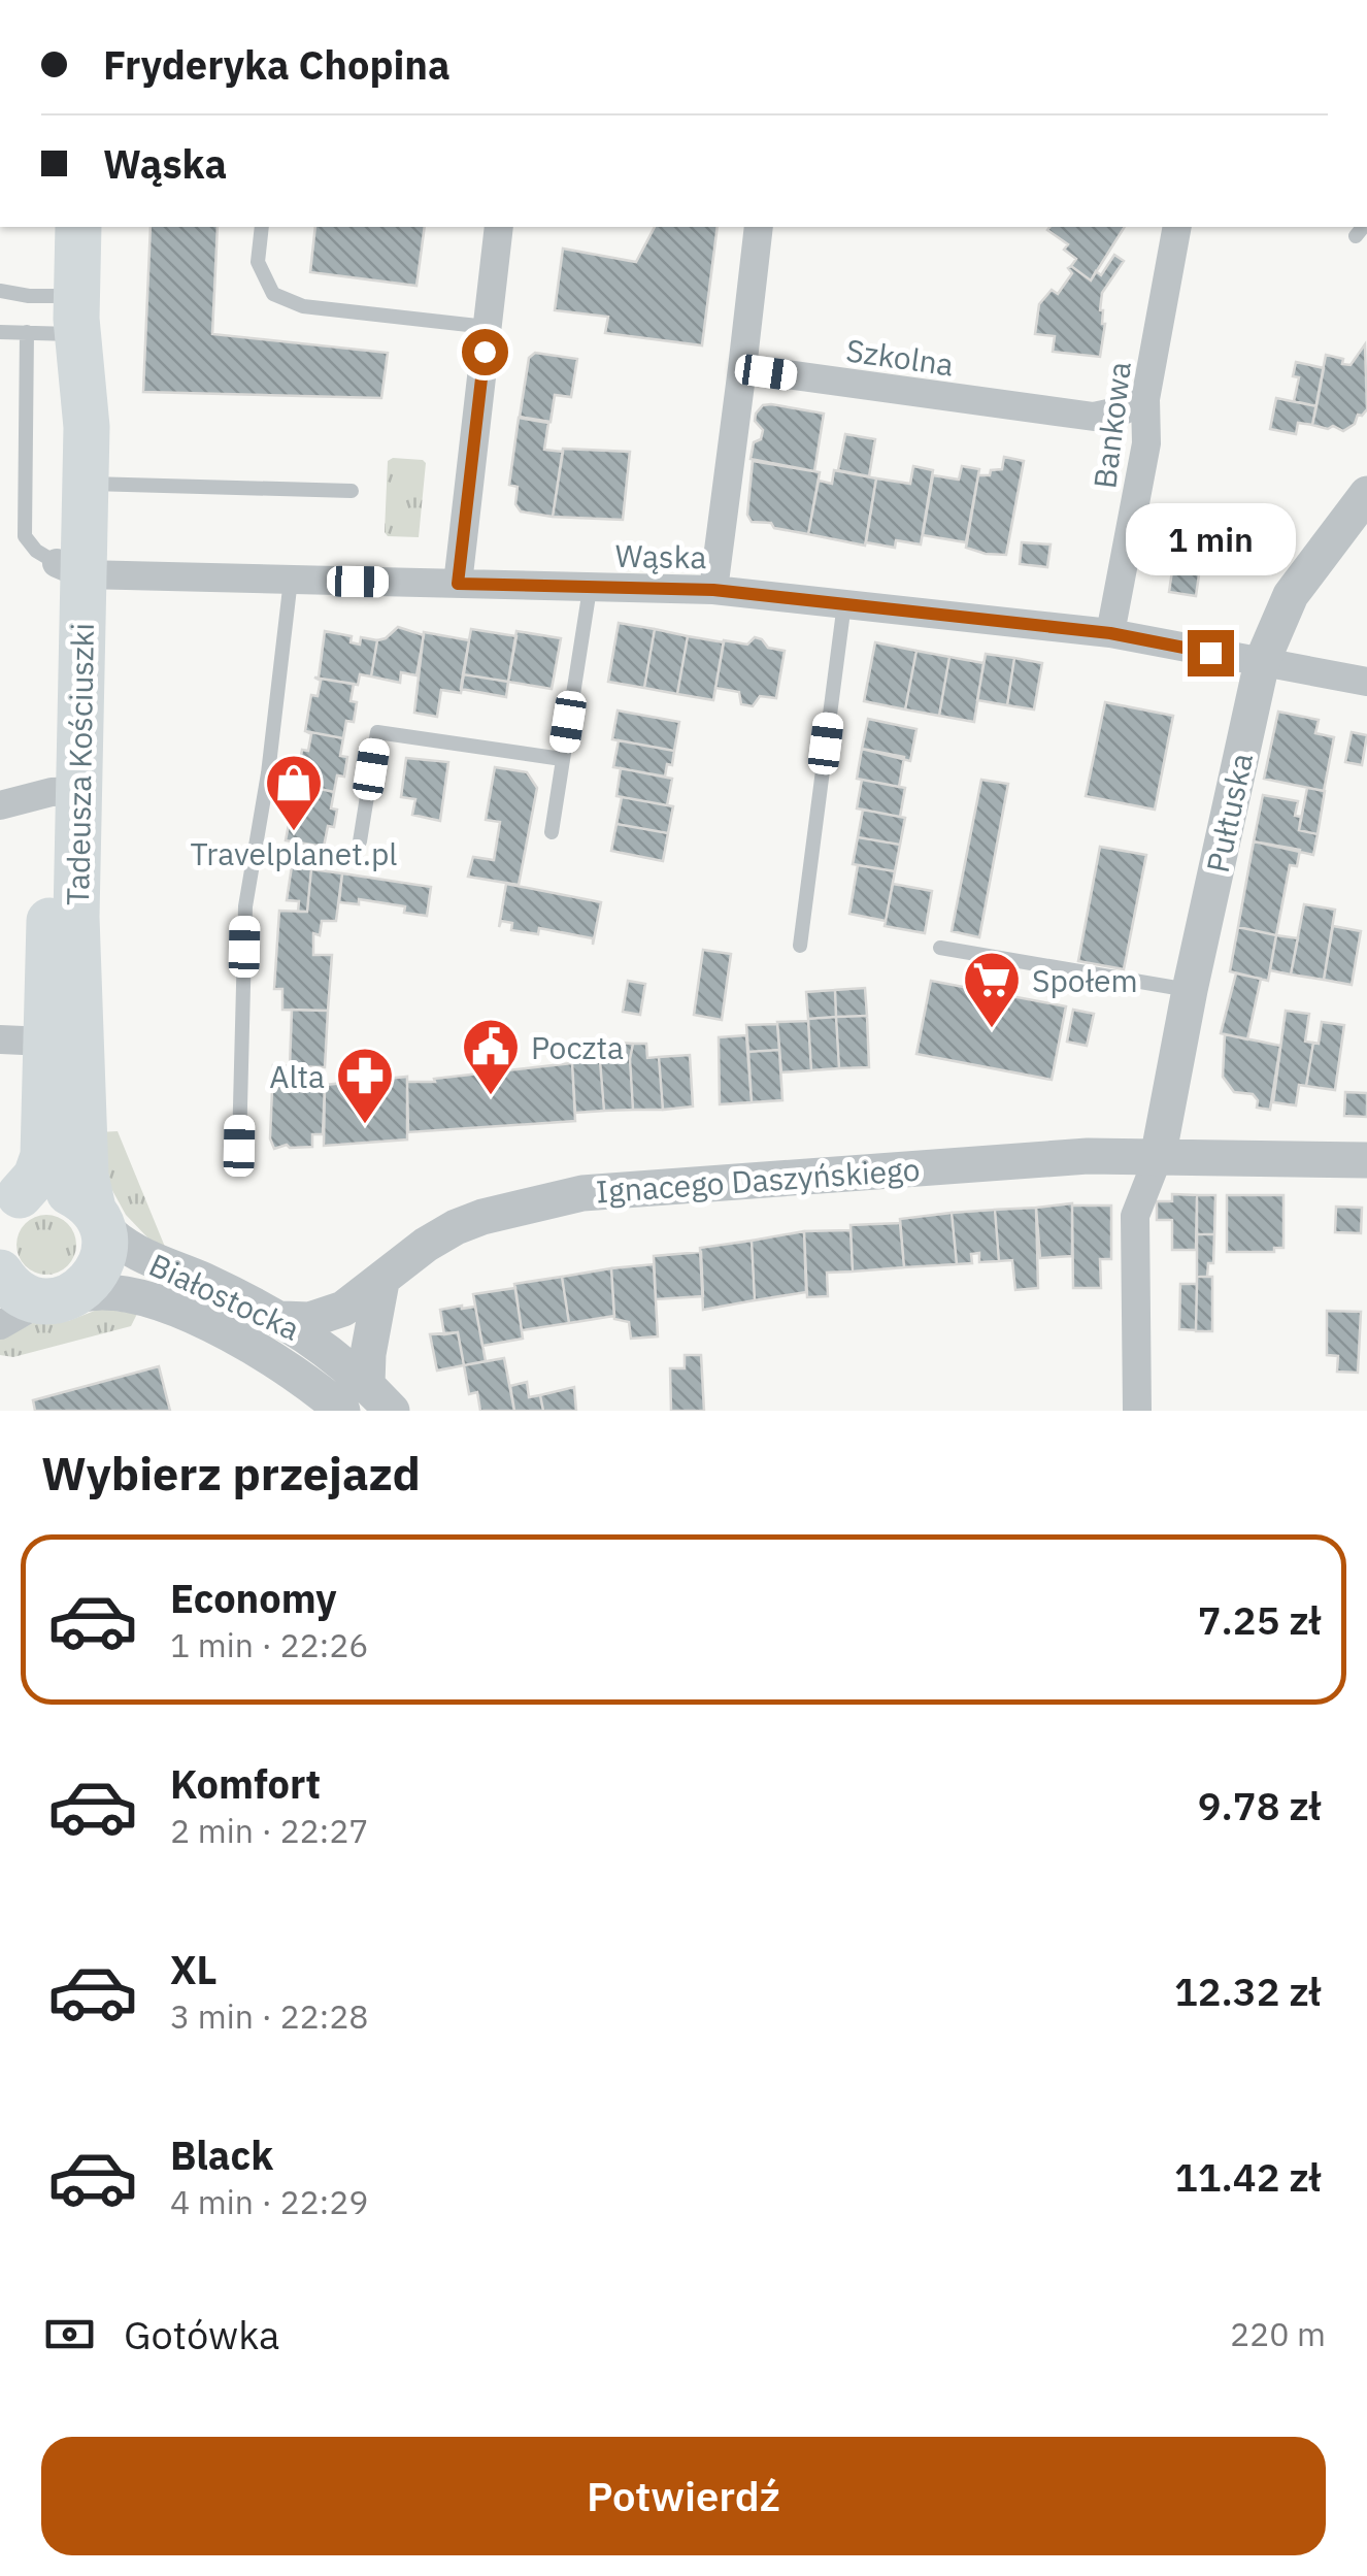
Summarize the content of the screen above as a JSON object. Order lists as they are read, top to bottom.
{
  "streets": {
    "main road": ["Tadeusza Kościuszki"],
    "street": [
      "Szkolna",
      "Bankowa",
      "Wąska",
      "Pułtuska",
      "Ignacego Daszyńskiego",
      "Białostocka"
    ]
  },
  "crossings": [
    ["Szkolna", "Bankowa"],
    ["Bankowa", "Wąska"],
    ["Wąska", "Tadeusza Kościuszki"],
    ["Wąska", "Pułtuska"],
    ["Tadeusza Kościuszki", "Białostocka"],
    ["Pułtuska", "Ignacego Daszyńskiego"],
    ["Ignacego Daszyńskiego", "Białostocka"]
  ],
  "places": {
    "shop": ["Travelplanet.pl"],
    "supermarket": ["Społem"],
    "public building": ["Poczta"],
    "pharmacy": ["Alta"]
  },
  "page": {
    "banner": ["Fryderyka Chopina", "Wąska"],
    "bubble": "1 min",
    "heading": "Wybierz przejazd",
    "list": [
      {
        "name": "Economy",
        "note": "1 min · 22:26",
        "value": "7.25 zł"
      },
      {
        "name": "Komfort",
        "note": "2 min · 22:27",
        "value": "9.78 zł"
      },
      {
        "name": "XL",
        "note": "3 min · 22:28",
        "value": "12.32 zł"
      },
      {
        "name": "Black",
        "note": "4 min · 22:29",
        "value": "11.42 zł"
      }
    ],
    "pay": ["Gotówka", "220 m"],
    "buttons": "Potwierdź"
  }
}
